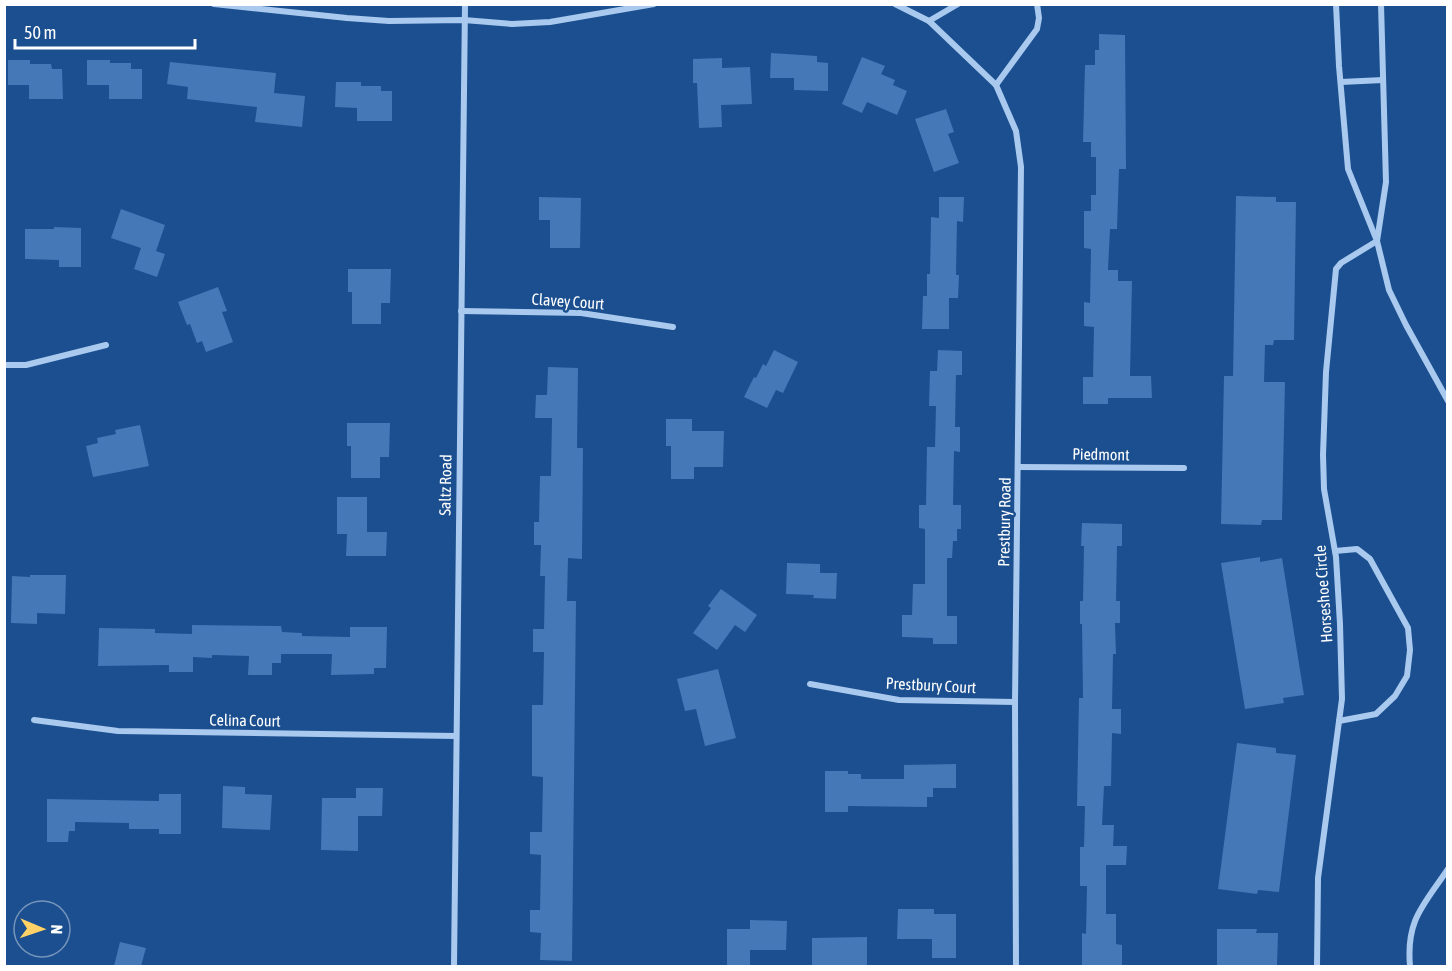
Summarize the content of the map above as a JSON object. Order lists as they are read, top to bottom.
{
  "streets": {
    "street": [
      "Clavey Court",
      "Piedmont",
      "Saltz Road",
      "Prestbury Road",
      "Horseshoe Circle",
      "Prestbury Court",
      "Celina Court"
    ]
  },
  "crossings": [
    ["Clavey Court", "Saltz Road"],
    ["Piedmont", "Prestbury Road"],
    ["Saltz Road", "Celina Court"],
    ["Prestbury Road", "Prestbury Court"]
  ],
  "scale_bar": "50 m",
  "north": "right"
}
